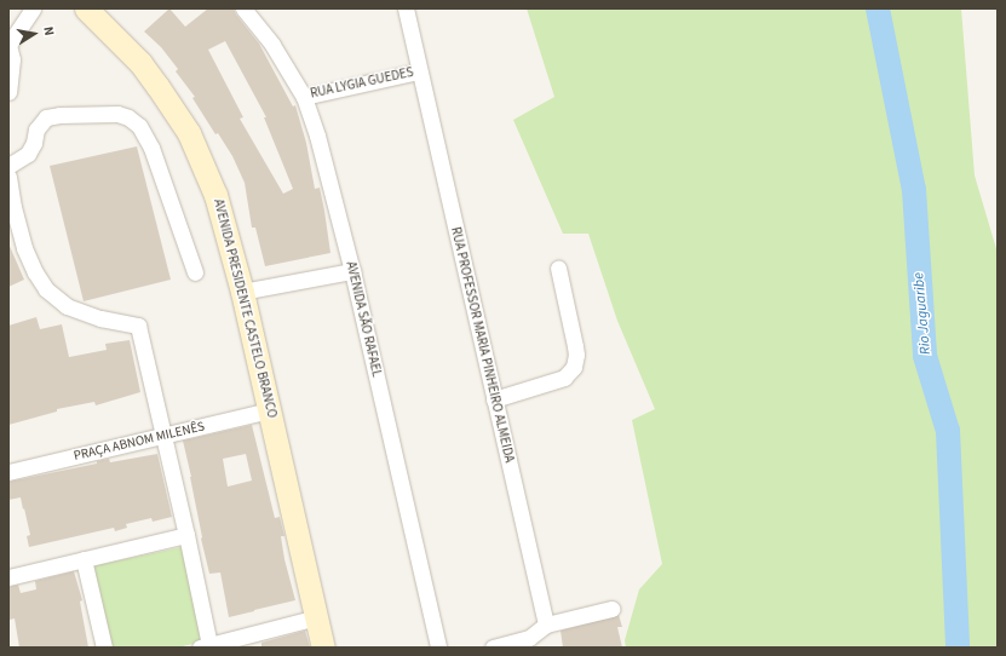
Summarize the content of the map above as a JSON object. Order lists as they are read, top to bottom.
{
  "streets": {
    "main road": ["AVENIDA PRESIDENTE CASTELO BRANCO"],
    "street": [
      "RUA LYGIA GUEDES",
      "AVENIDA SÃO RAFAEL",
      "RUA PROFESSOR MARIA PINHEIRO ALMEIDA",
      "PRAÇA ABNOM MILENÊS"
    ]
  },
  "crossings": [
    ["RUA LYGIA GUEDES", "AVENIDA SÃO RAFAEL"],
    ["RUA LYGIA GUEDES", "RUA PROFESSOR MARIA PINHEIRO ALMEIDA"],
    ["AVENIDA PRESIDENTE CASTELO BRANCO", "PRAÇA ABNOM MILENÊS"]
  ],
  "water": ["Rio Jaguaribe"],
  "north": "right"
}
